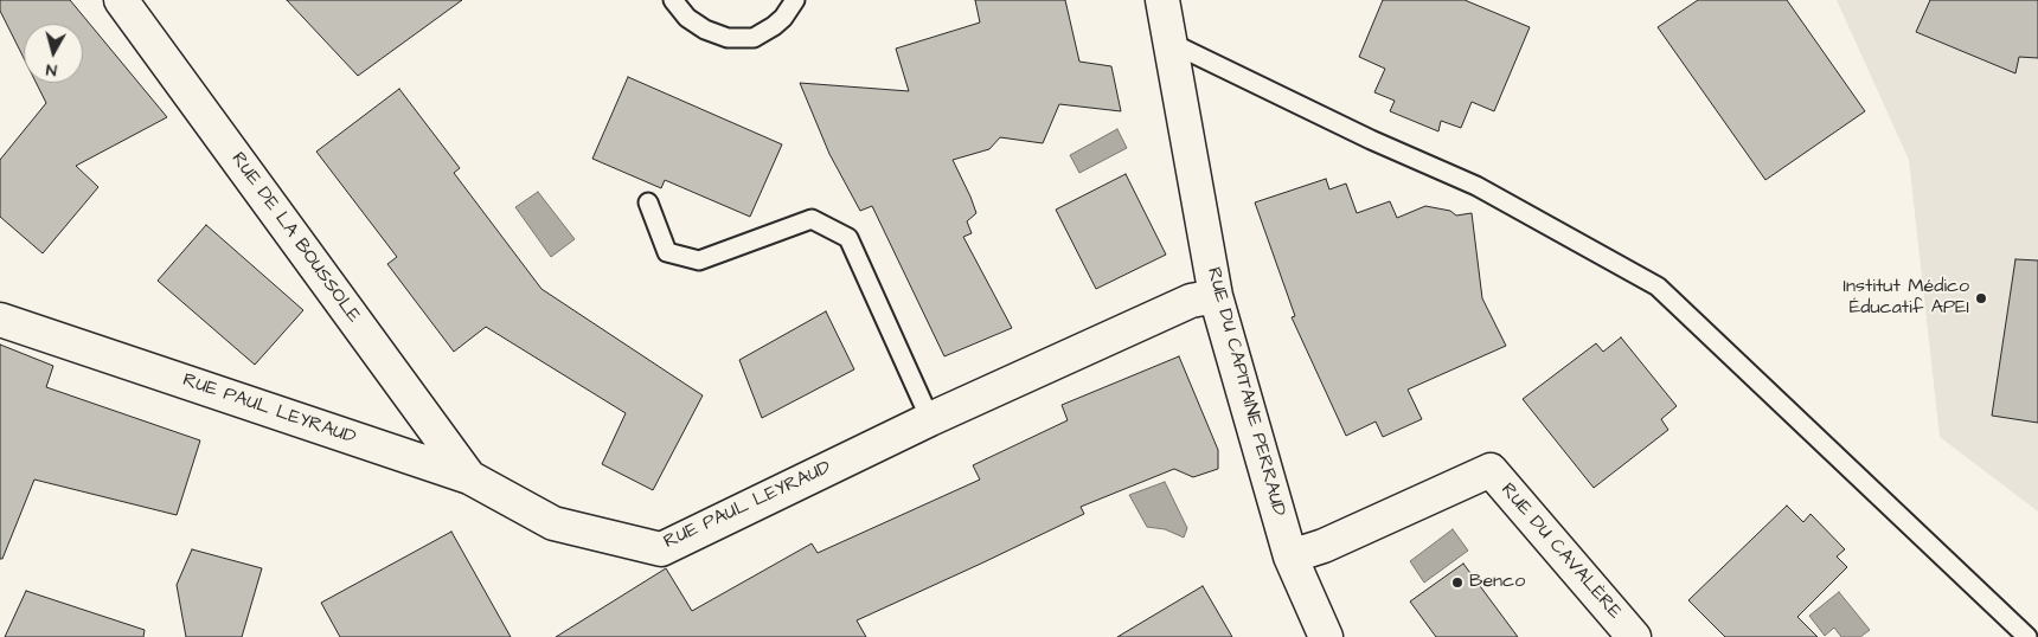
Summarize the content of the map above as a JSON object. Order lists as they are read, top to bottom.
{
  "streets": {
    "street": [
      "RUE DE LA BOUSSOLE",
      "RUE DU CAPITAINE PERRAUD",
      "RUE PAUL LEYRAUD",
      "RUE DU CAVALÈRE"
    ]
  },
  "crossings": [
    ["RUE DE LA BOUSSOLE", "RUE PAUL LEYRAUD"],
    ["RUE DU CAPITAINE PERRAUD", "RUE PAUL LEYRAUD"],
    ["RUE DU CAPITAINE PERRAUD", "RUE DU CAVALÈRE"]
  ],
  "places": ["Institut Médico Éducatif APEI", "Benco"],
  "north": "bottom"
}
